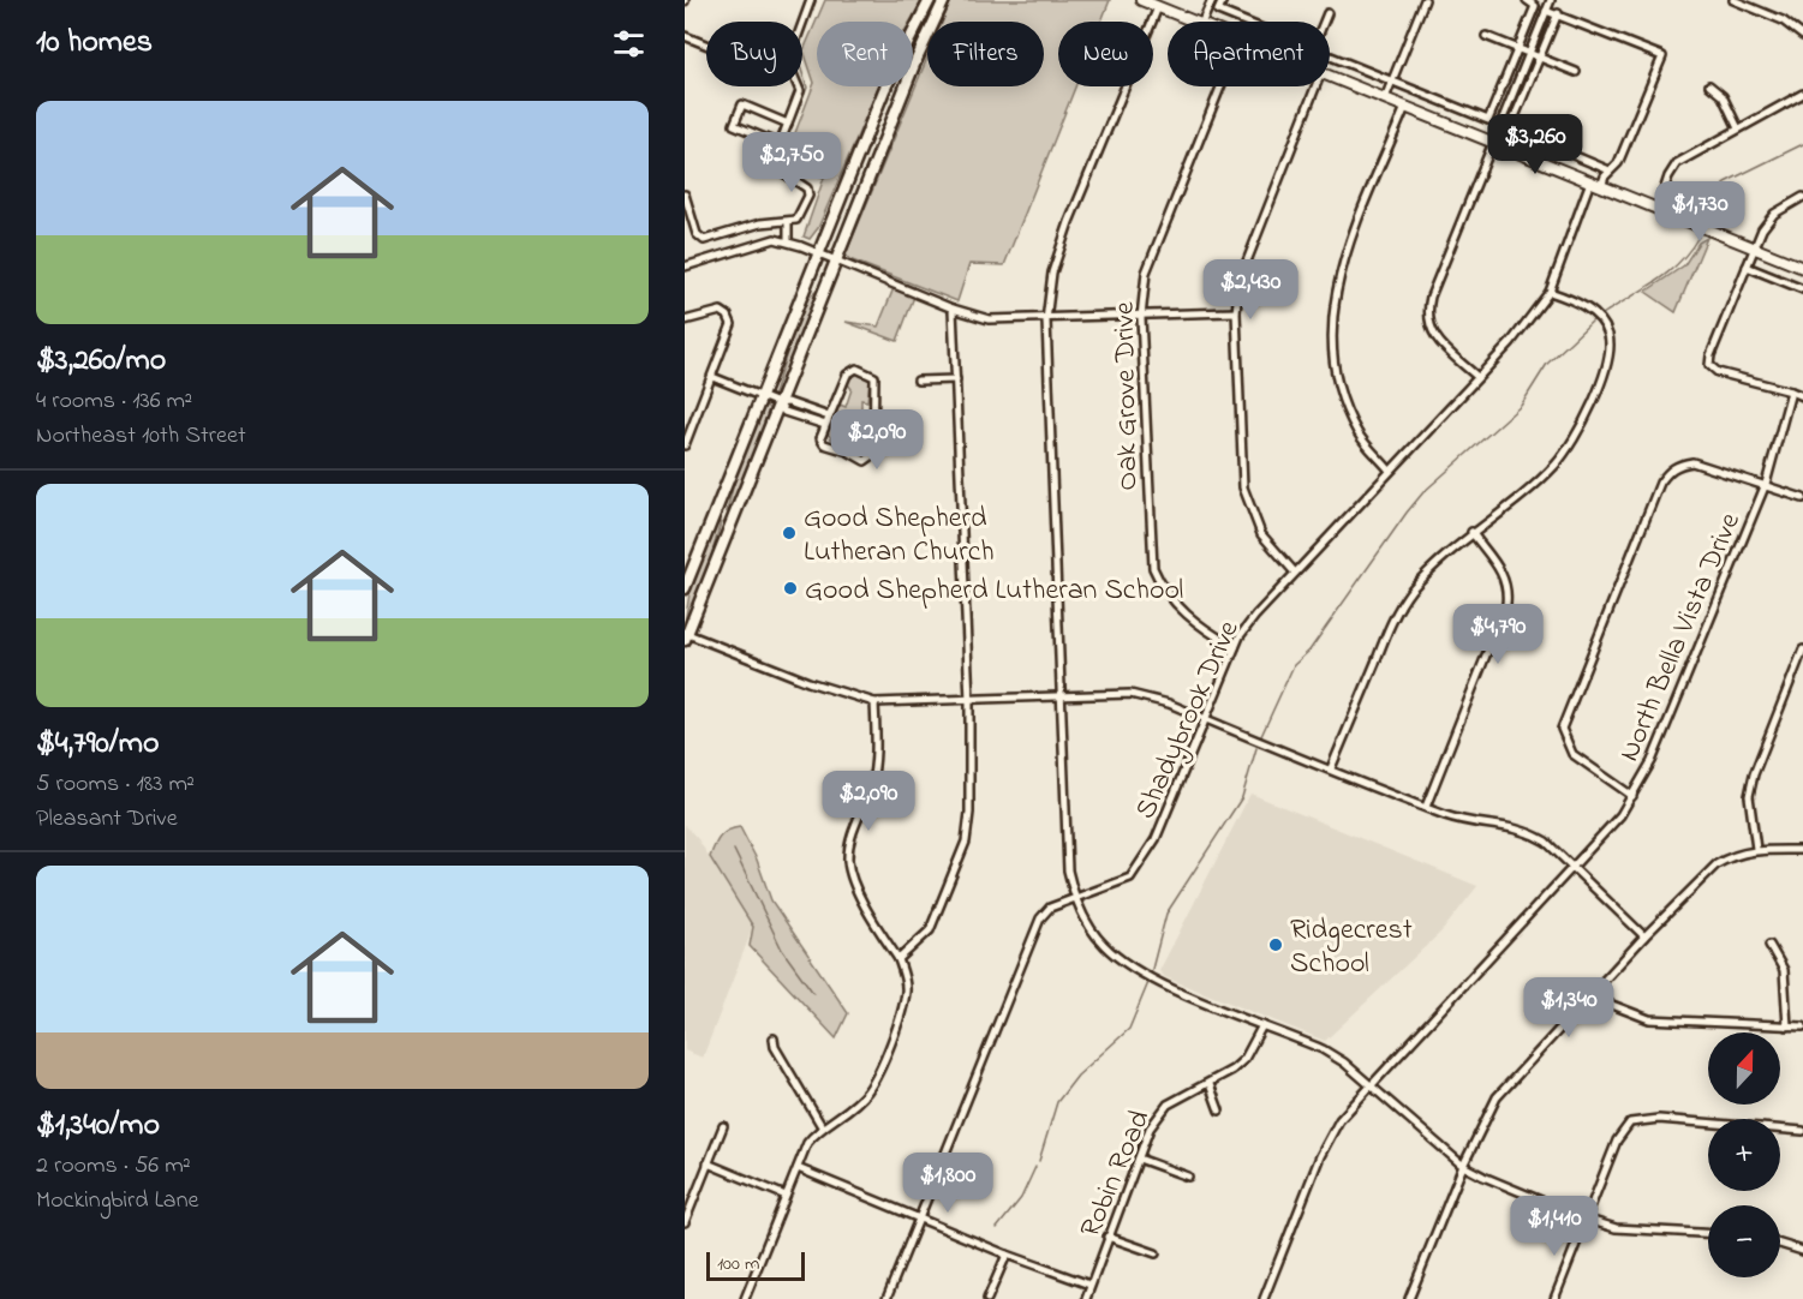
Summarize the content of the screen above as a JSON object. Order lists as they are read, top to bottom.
{
  "streets": {
    "street": [
      "Oak Grove Drive",
      "North Bella Vista Drive",
      "Shadybrook Drive",
      "Robin Road"
    ]
  },
  "crossings": [
    ["Oak Grove Drive", "Shadybrook Drive"]
  ],
  "places": ["Good Shepherd Lutheran Church", "Good Shepherd Lutheran School", "Ridgecrest School"],
  "scale_bar": "100 m",
  "north": "top",
  "page": {
    "heading": "10 homes",
    "chip": [
      "Buy",
      "Rent",
      "Filters",
      "New",
      "Apartment"
    ],
    "list": [
      {
        "name": "$3,260/mo",
        "note": "4 rooms · 136 m² · Northeast 10th Street"
      },
      {
        "name": "$4,790/mo",
        "note": "5 rooms · 183 m² · Pleasant Drive"
      },
      {
        "name": "$1,340/mo",
        "note": "2 rooms · 56 m² · Mockingbird Lane"
      }
    ],
    "price": [
      "$3,260",
      "$2,750",
      "$1,730",
      "$2,430",
      "$2,090",
      "$4,790",
      "$2,090",
      "$1,340",
      "$1,800",
      "$1,410"
    ],
    "map_buttons": ["+", "−"],
    "scale": "100 m"
  }
}
